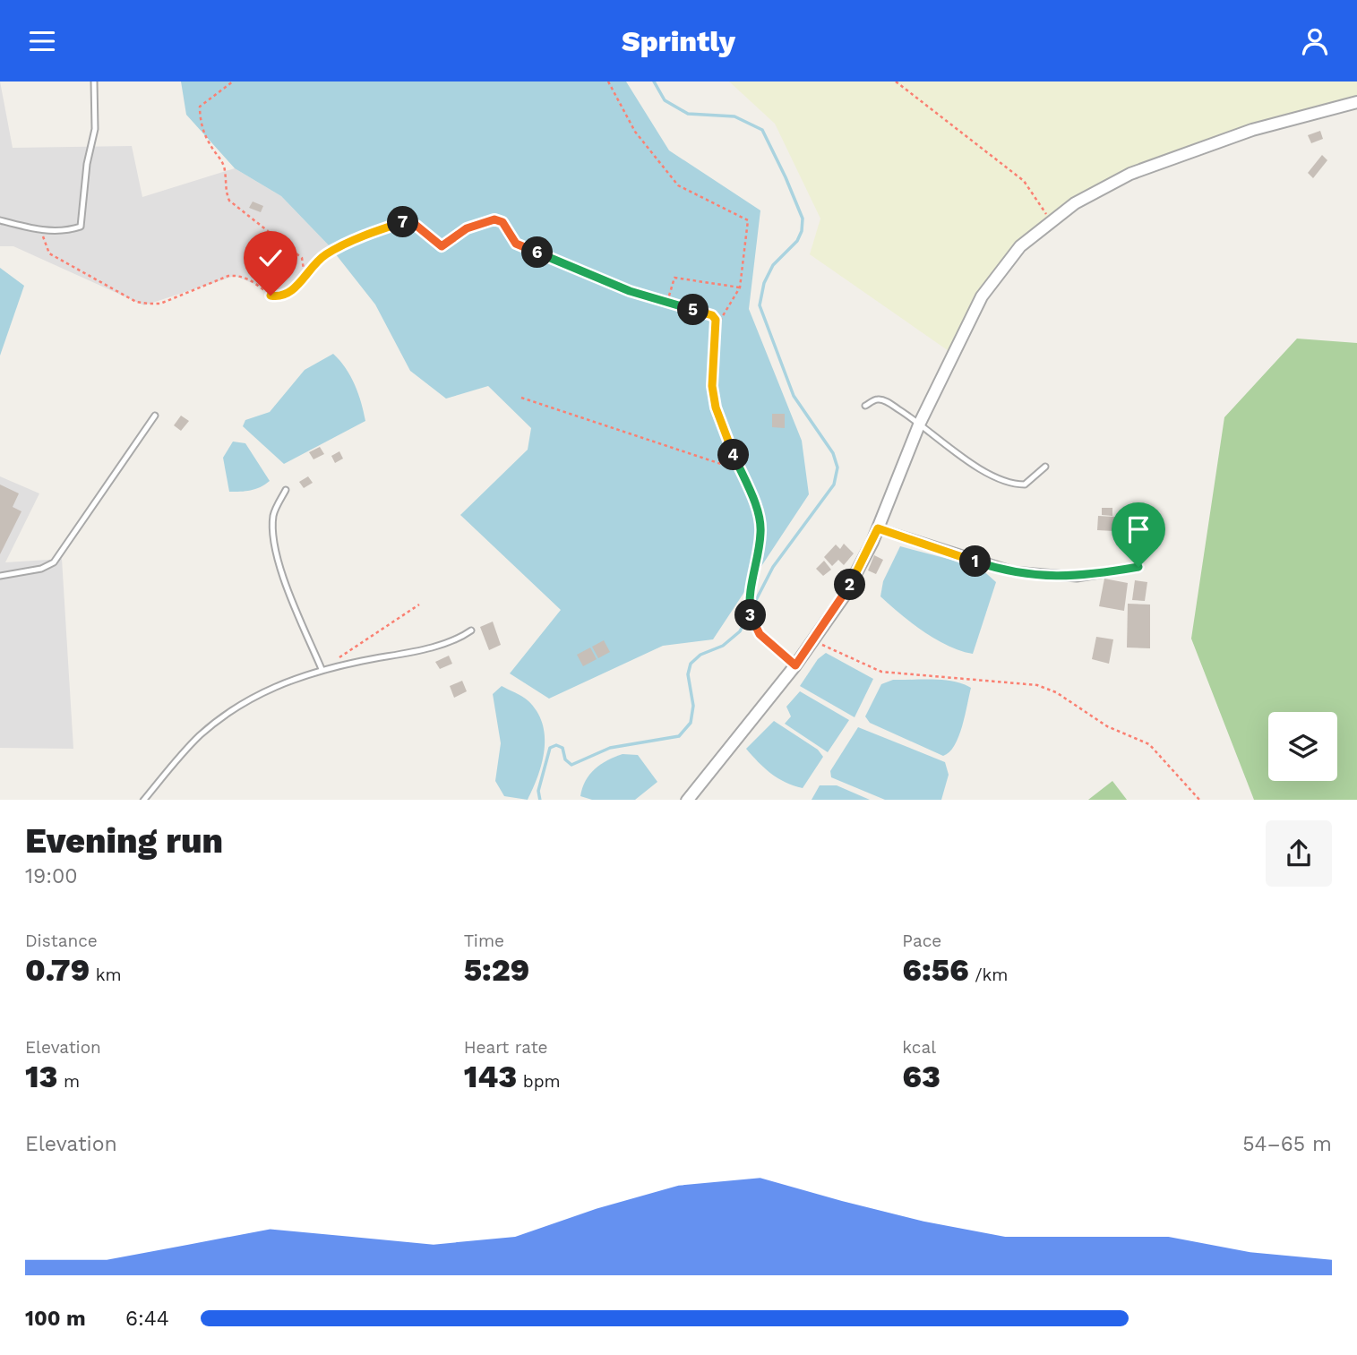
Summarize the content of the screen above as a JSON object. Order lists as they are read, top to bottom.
{
  "page": {
    "header": "Sprintly",
    "pins": [
      "7",
      "6",
      "5",
      "4",
      "1",
      "2",
      "3"
    ],
    "heading": ["Evening run", "19:00"],
    "stats": [
      ["Distance", "0.79 km"],
      ["Time", "5:29"],
      ["Pace", "6:56 /km"],
      ["Elevation", "13 m"],
      ["Heart rate", "143 bpm"],
      ["kcal", "63"]
    ],
    "chart": ["Elevation", "54–65 m"],
    "list": [
      {
        "name": "100 m",
        "note": "6:44"
      }
    ]
  }
}
